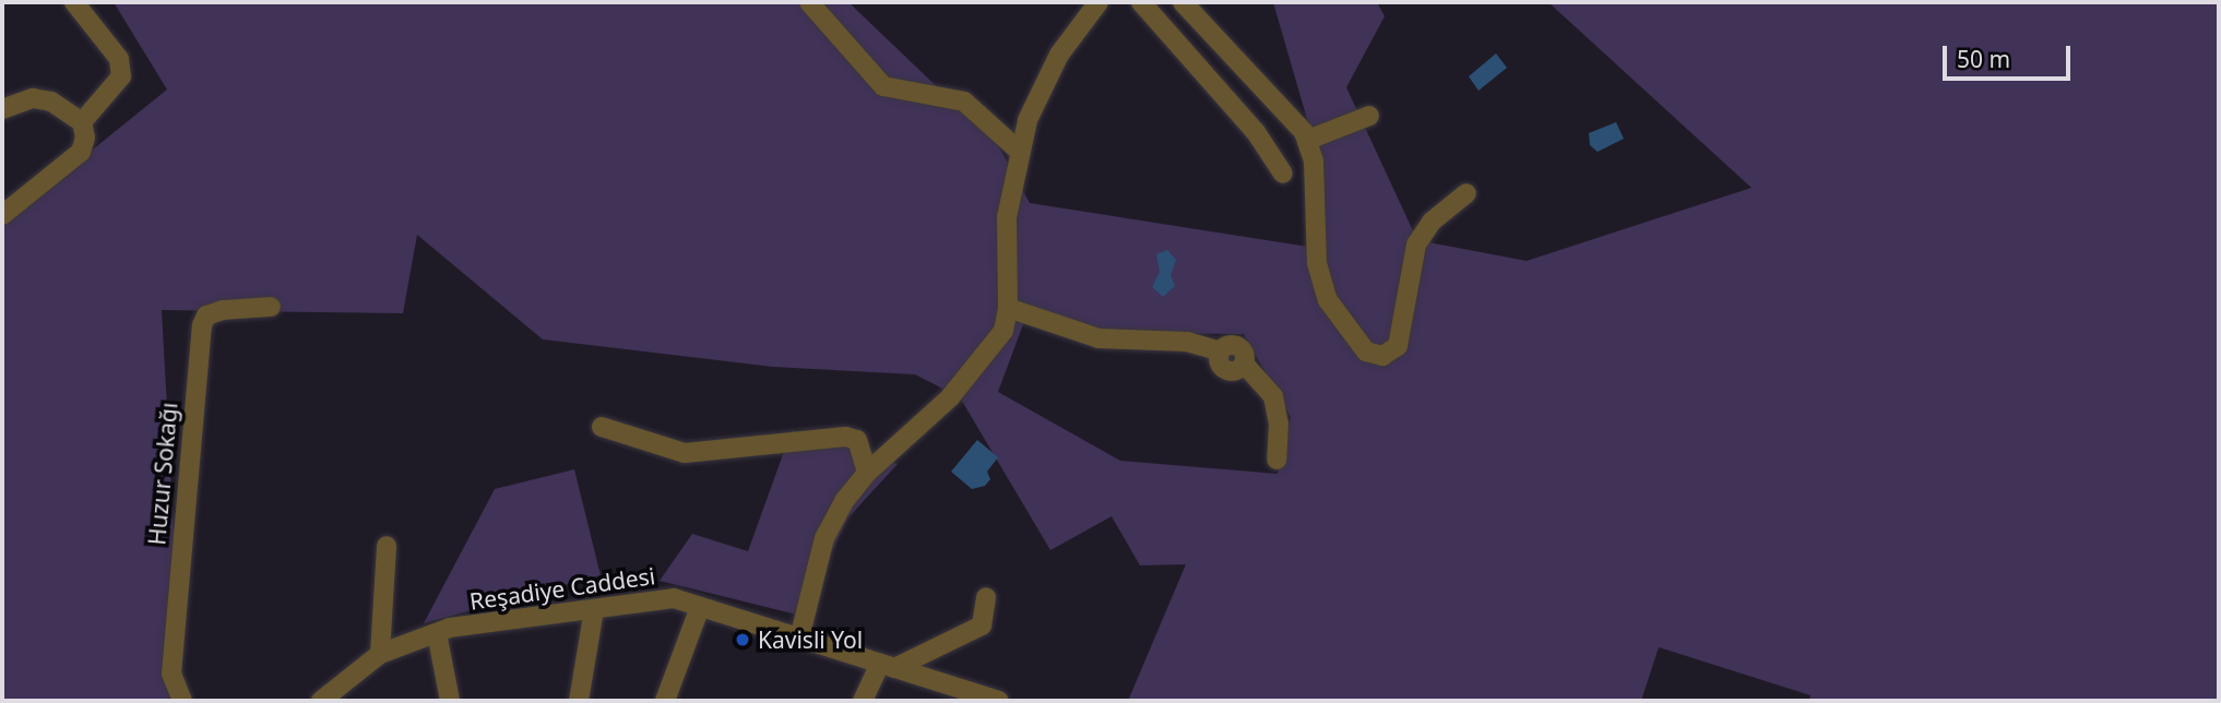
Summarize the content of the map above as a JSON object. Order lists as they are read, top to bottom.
{
  "streets": {
    "street": ["Huzur Sokağı", "Reşadiye Caddesi"]
  },
  "places": ["Kavisli Yol"],
  "scale_bar": "50 m"
}
